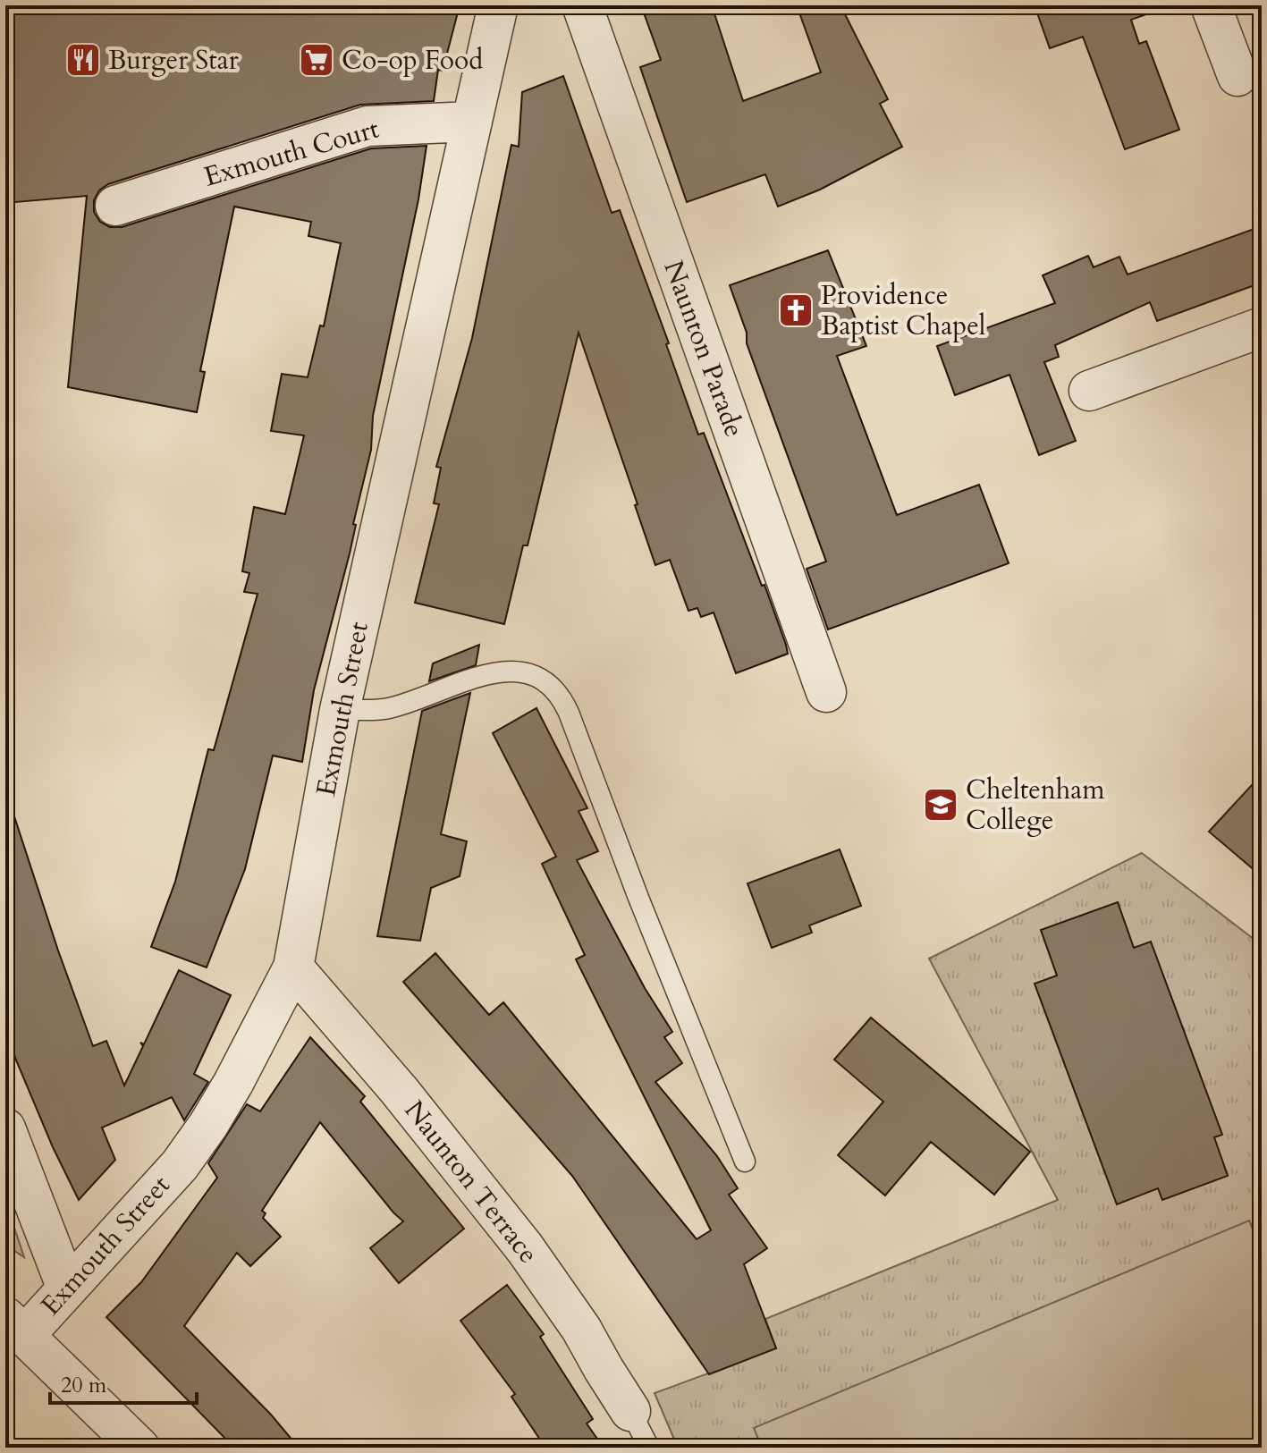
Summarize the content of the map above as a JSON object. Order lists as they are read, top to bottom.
{
  "streets": {
    "street": [
      "Exmouth Court",
      "Naunton Parade",
      "Exmouth Street",
      "Naunton Terrace"
    ]
  },
  "crossings": [
    ["Exmouth Court", "Exmouth Street"],
    ["Exmouth Street", "Naunton Terrace"]
  ],
  "places": {
    "restaurant": ["Burger Star"],
    "supermarket": ["Co-op Food"],
    "church": ["Providence Baptist Chapel"],
    "school or university": ["Cheltenham College"]
  },
  "scale_bar": "20 m"
}
